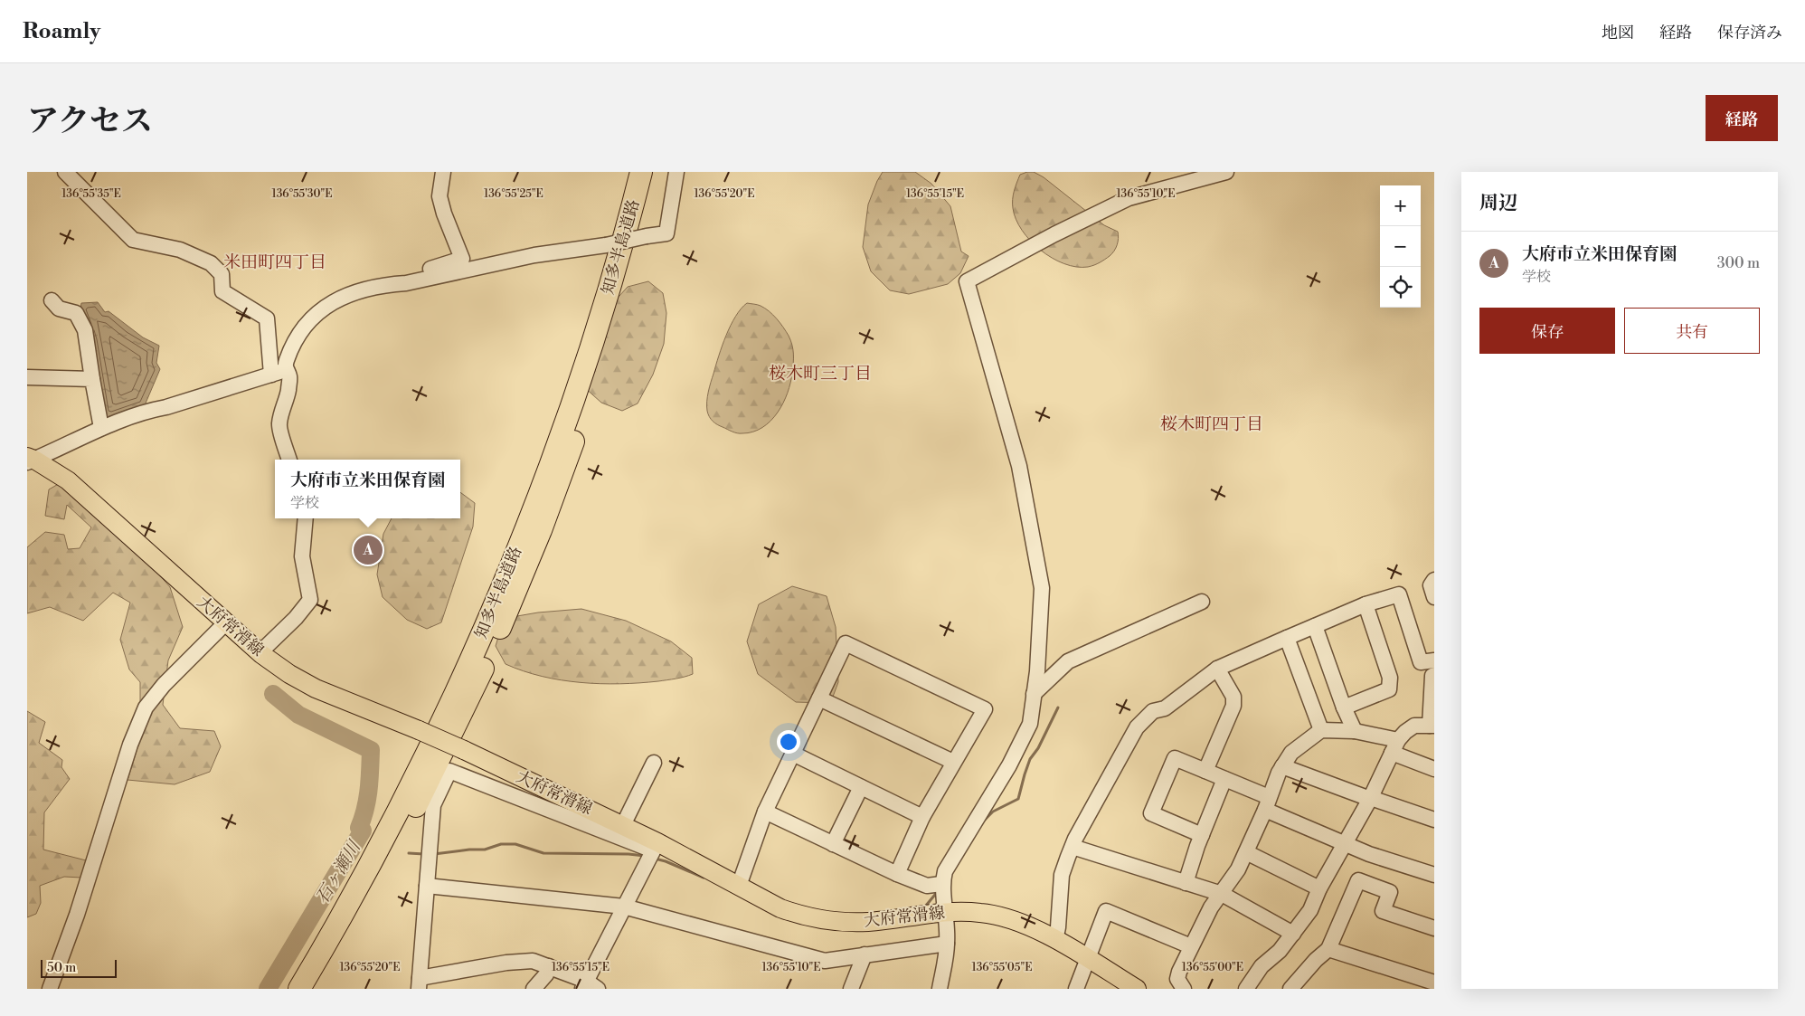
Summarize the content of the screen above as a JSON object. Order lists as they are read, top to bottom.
{
  "streets": {
    "highway": ["知多半島道路"],
    "main road": ["大府常滑線"]
  },
  "districts": ["米田町四丁目", "桜木町三丁目", "桜木町四丁目"],
  "water": ["石ヶ瀬川"],
  "scale_bar": "50 m",
  "page": {
    "header": "Roamly",
    "nav": ["地図", "経路", "保存済み"],
    "title": "アクセス",
    "buttons": [
      "経路",
      ["保存", "共有"]
    ],
    "heading": "周辺",
    "map_buttons": ["+", "−"],
    "list": [
      {
        "mark": "A",
        "name": "大府市立米田保育園",
        "note": "学校",
        "value": "300 m"
      }
    ],
    "popup": ["大府市立米田保育園", "学校"],
    "pins": "A",
    "scale": "50 m"
  },
  "coordinates": [
    "136°55'35\"E",
    "136°55'25\"E",
    "136°55'20\"E",
    "136°55'15\"E",
    "136°55'10\"E",
    "136°55'30\"E",
    "136°55'05\"E",
    "136°55'00\"E"
  ]
}
